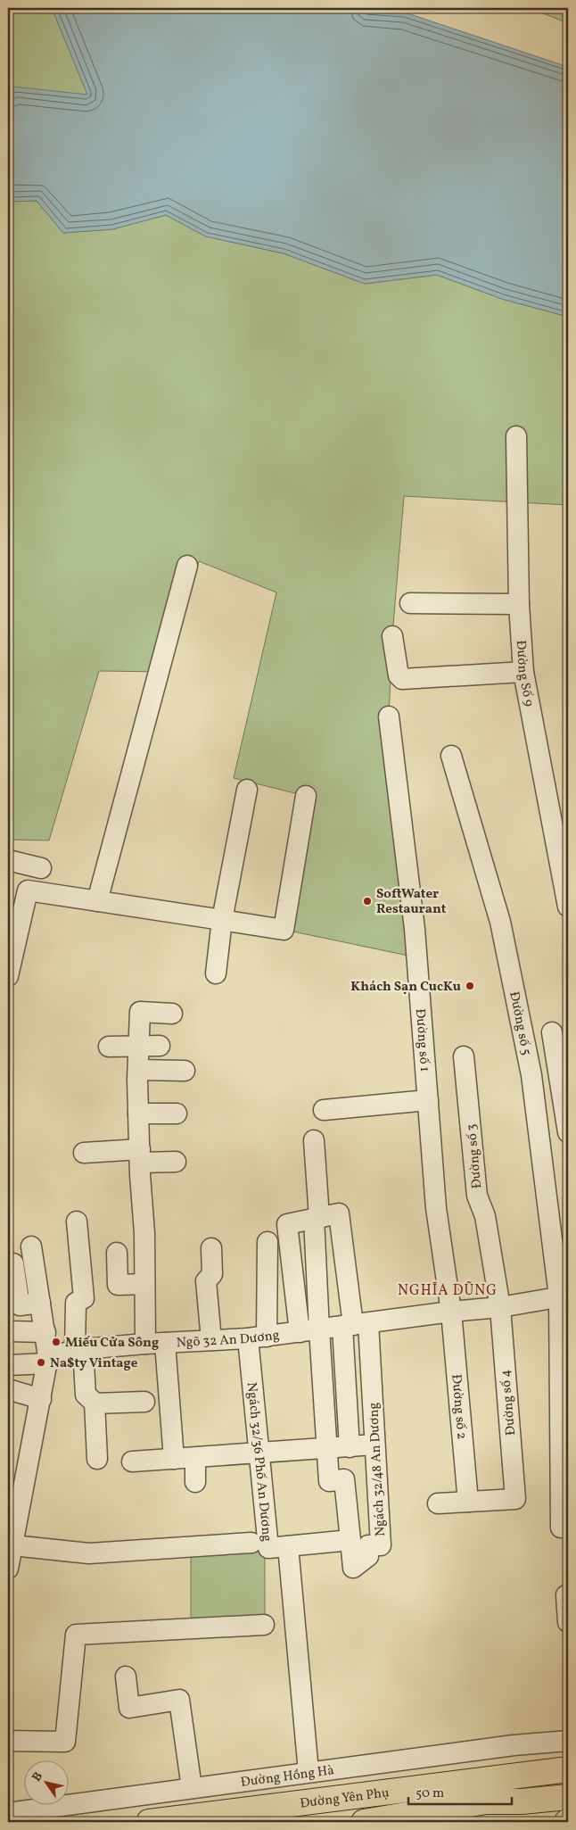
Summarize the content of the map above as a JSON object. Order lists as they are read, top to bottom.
{
  "streets": {
    "main road": ["Đường Yên Phụ"],
    "street": [
      "Đường Số 9",
      "Đường số 5",
      "Đường số 1",
      "Đường số 3",
      "Ngõ 32 An Dương",
      "Đường số 4",
      "Đường số 2",
      "Ngách 32/36 Phố An Dương",
      "Ngách 32/48 An Dương",
      "Đường Hồng Hà"
    ]
  },
  "crossings": [
    ["Đường số 5", "Ngõ 32 An Dương"],
    ["Đường số 1", "Ngõ 32 An Dương"],
    ["Đường số 1", "Đường số 2"],
    ["Đường số 3", "Ngõ 32 An Dương"],
    ["Đường số 3", "Đường số 4"],
    ["Ngõ 32 An Dương", "Đường số 4"],
    ["Ngõ 32 An Dương", "Đường số 2"],
    ["Ngõ 32 An Dương", "Ngách 32/36 Phố An Dương"],
    ["Ngõ 32 An Dương", "Ngách 32/48 An Dương"],
    ["Đường số 4", "Đường số 2"],
    ["Ngách 32/36 Phố An Dương", "Ngách 32/48 An Dương"]
  ],
  "districts": ["NGHĨA DŨNG"],
  "places": [
    "SoftWater Restaurant",
    "Khách Sạn CucKu",
    "Miếu Cửa Sông",
    "Na$ty Vintage"
  ],
  "scale_bar": "50 m",
  "north": "top left"
}
